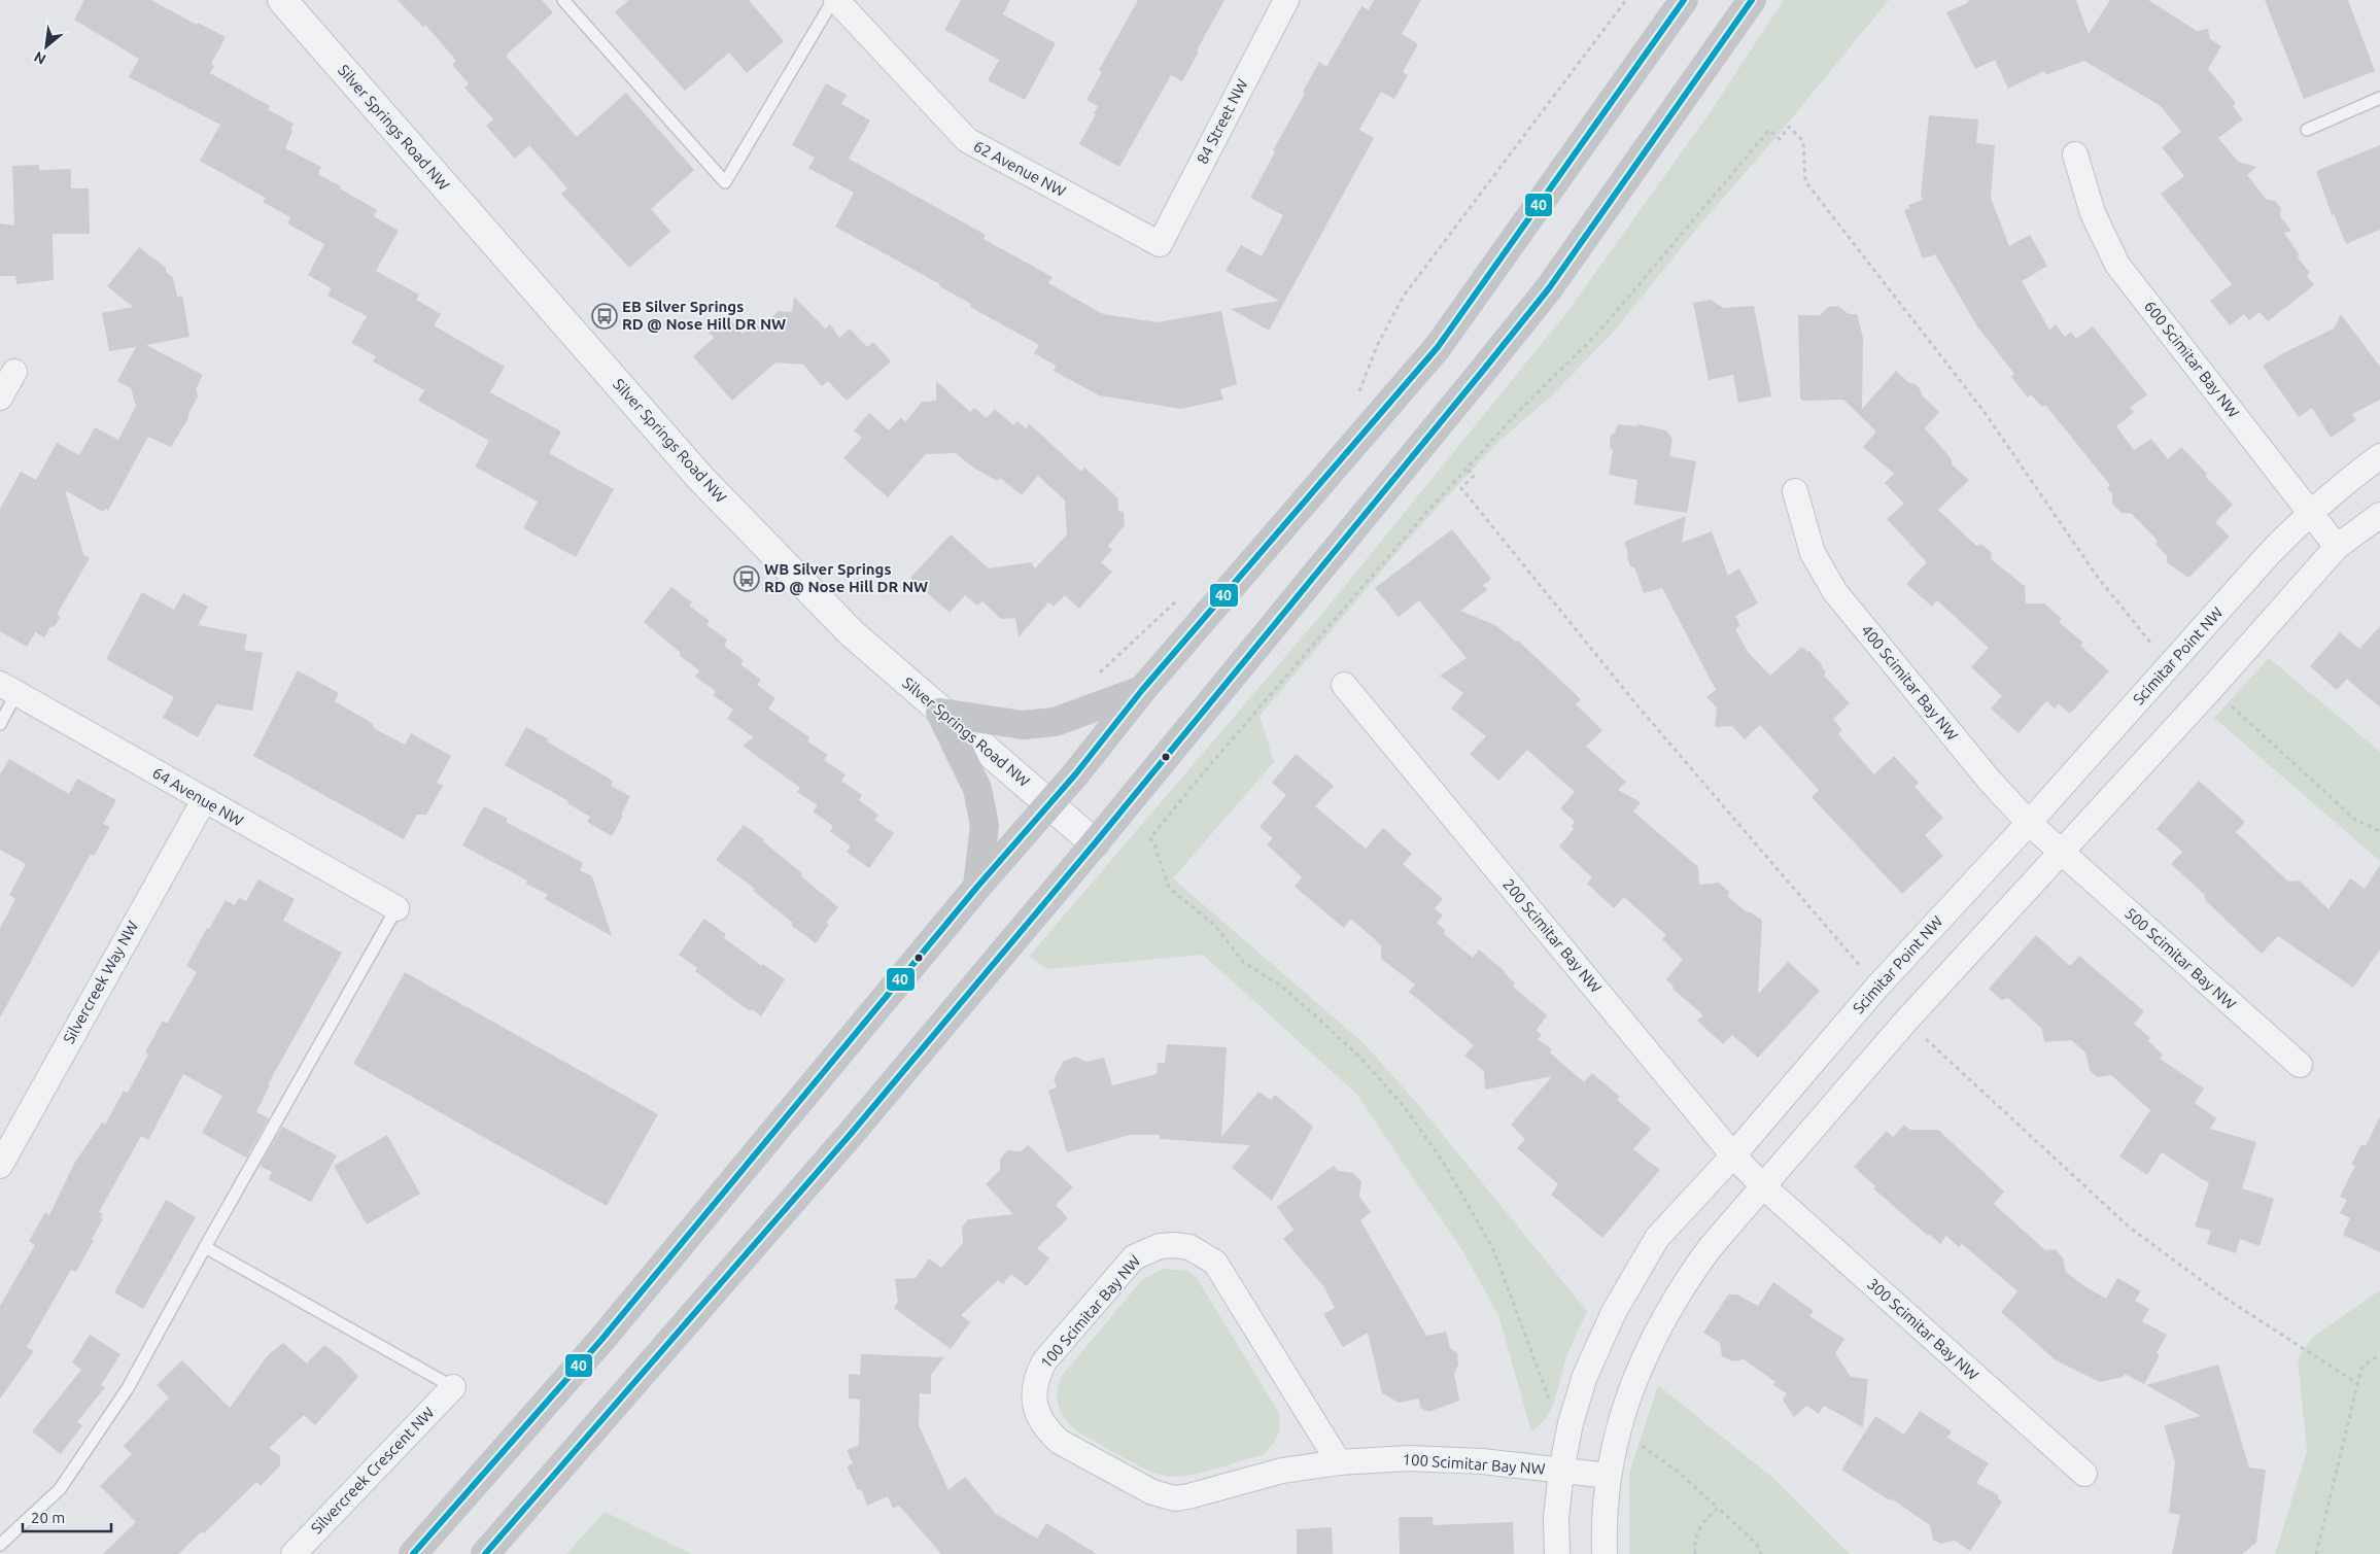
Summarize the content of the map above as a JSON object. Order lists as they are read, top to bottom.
{
  "streets": {
    "street": [
      "84 Street NW",
      "Silver Springs Road NW",
      "62 Avenue NW",
      "600 Scimitar Bay NW",
      "Scimitar Point NW",
      "400 Scimitar Bay NW",
      "64 Avenue NW",
      "200 Scimitar Bay NW",
      "500 Scimitar Bay NW",
      "Silvercreek Way NW",
      "100 Scimitar Bay NW",
      "300 Scimitar Bay NW",
      "Silvercreek Crescent NW"
    ]
  },
  "crossings": [
    ["84 Street NW", "62 Avenue NW"],
    ["600 Scimitar Bay NW", "Scimitar Point NW"],
    ["Scimitar Point NW", "400 Scimitar Bay NW"],
    ["Scimitar Point NW", "200 Scimitar Bay NW"],
    ["Scimitar Point NW", "100 Scimitar Bay NW"],
    ["400 Scimitar Bay NW", "500 Scimitar Bay NW"],
    ["64 Avenue NW", "Silvercreek Way NW"],
    ["200 Scimitar Bay NW", "300 Scimitar Bay NW"]
  ],
  "places": {
    "bus stop": ["EB Silver Springs RD @ Nose Hill DR NW", "WB Silver Springs RD @ Nose Hill DR NW"]
  },
  "lines": ["transit line 40"],
  "scale_bar": "20 m",
  "north": "bottom left"
}
